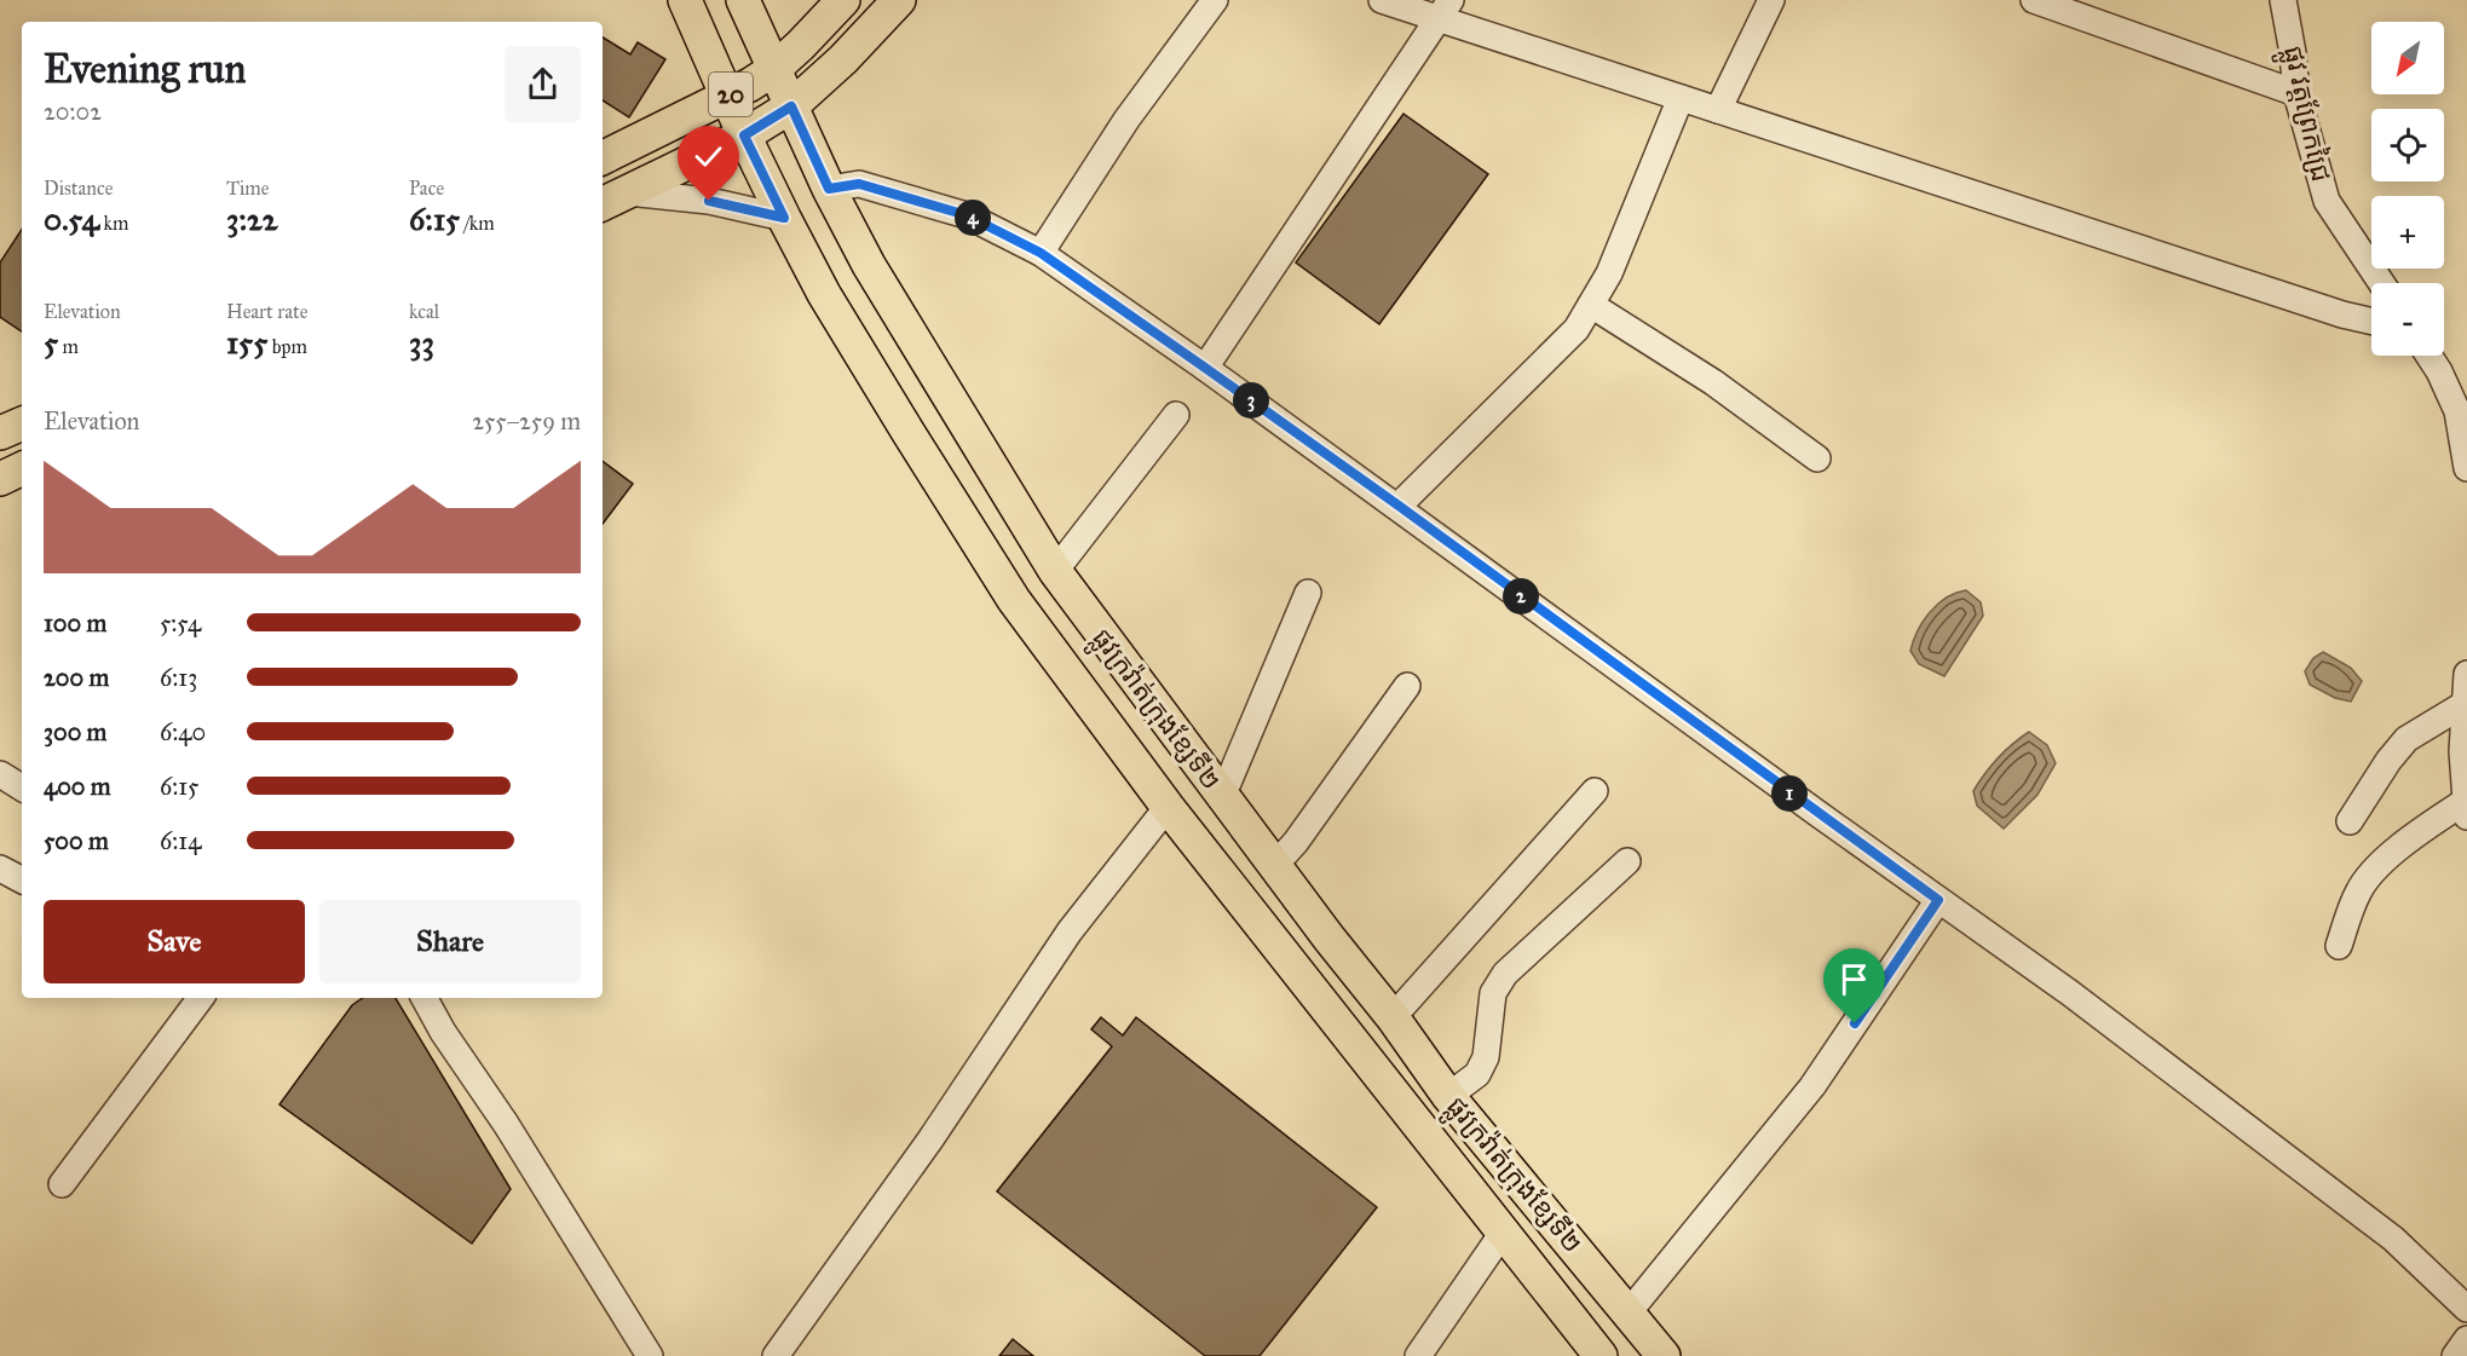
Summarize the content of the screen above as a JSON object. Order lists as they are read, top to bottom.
{
  "streets": {
    "main road": ["20", "ផ្លូវក្រវ៉ាត់ក្រុងខ្សែទី២"],
    "street": ["ផ្លូវ វត្តព្រែកជ្រៃ"]
  },
  "crossings": [
    ["20", "ផ្លូវក្រវ៉ាត់ក្រុងខ្សែទី២"]
  ],
  "north": "bottom left",
  "page": {
    "map_buttons": ["+", "−"],
    "heading": ["Evening run", "20:02"],
    "stats": [
      ["Distance", "0.54 km"],
      ["Time", "3:22"],
      ["Pace", "6:15 /km"],
      ["Elevation", "5 m"],
      ["Heart rate", "155 bpm"],
      ["kcal", "33"]
    ],
    "pins": [
      "4",
      "3",
      "2",
      "1"
    ],
    "chart": ["Elevation", "255–259 m"],
    "list": [
      {
        "name": "100 m",
        "note": "5:54"
      },
      {
        "name": "200 m",
        "note": "6:13"
      },
      {
        "name": "300 m",
        "note": "6:40"
      },
      {
        "name": "400 m",
        "note": "6:15"
      },
      {
        "name": "500 m",
        "note": "6:14"
      }
    ],
    "buttons": ["Save", "Share"]
  }
}
